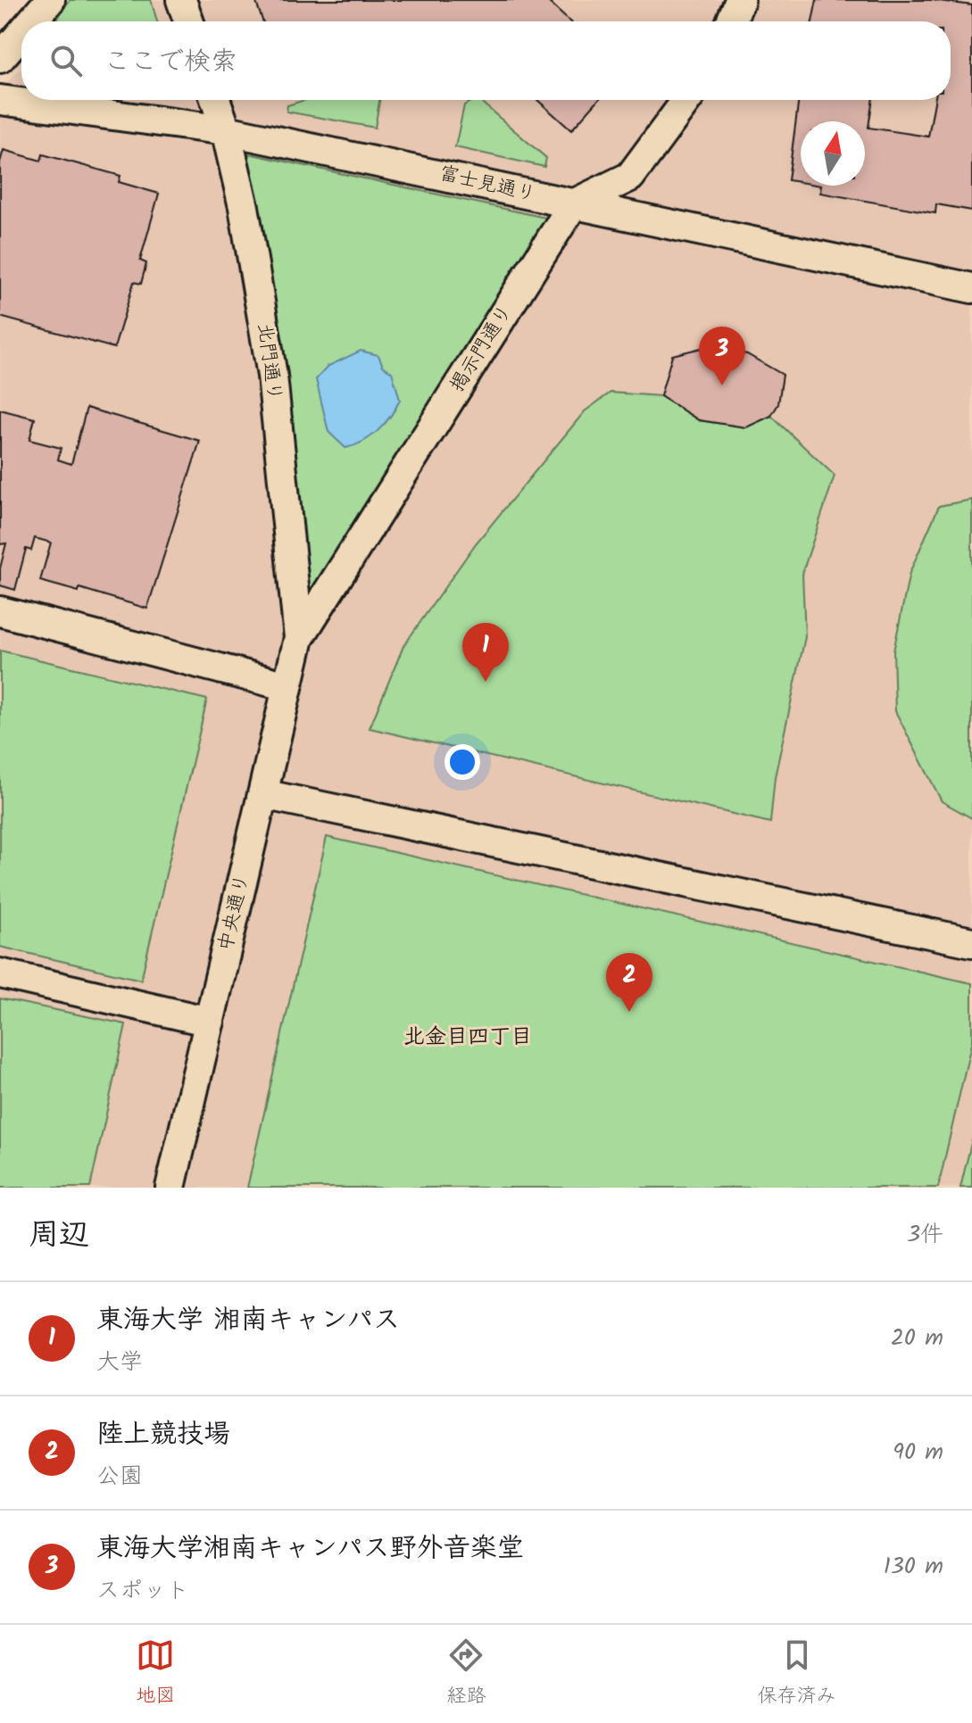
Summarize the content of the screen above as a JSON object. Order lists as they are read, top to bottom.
{
  "streets": {
    "street": [
      "富士見通り",
      "掲示門通り",
      "北門通り",
      "中央通り"
    ]
  },
  "crossings": [
    ["富士見通り", "掲示門通り"],
    ["富士見通り", "北門通り"],
    ["掲示門通り", "北門通り"],
    ["掲示門通り", "中央通り"],
    ["北門通り", "中央通り"]
  ],
  "districts": ["北金目四丁目"],
  "north": "top",
  "page": {
    "search": "ここで検索",
    "pins": ["3", "1", "2"],
    "heading": ["周辺", "3件"],
    "list": [
      {
        "mark": "1",
        "name": "東海大学 湘南キャンパス",
        "note": "大学",
        "value": "20 m"
      },
      {
        "mark": "2",
        "name": "陸上競技場",
        "note": "公園",
        "value": "90 m"
      },
      {
        "mark": "3",
        "name": "東海大学湘南キャンパス野外音楽堂",
        "note": "スポット",
        "value": "130 m"
      }
    ],
    "nav": ["地図", "経路", "保存済み"]
  }
}
